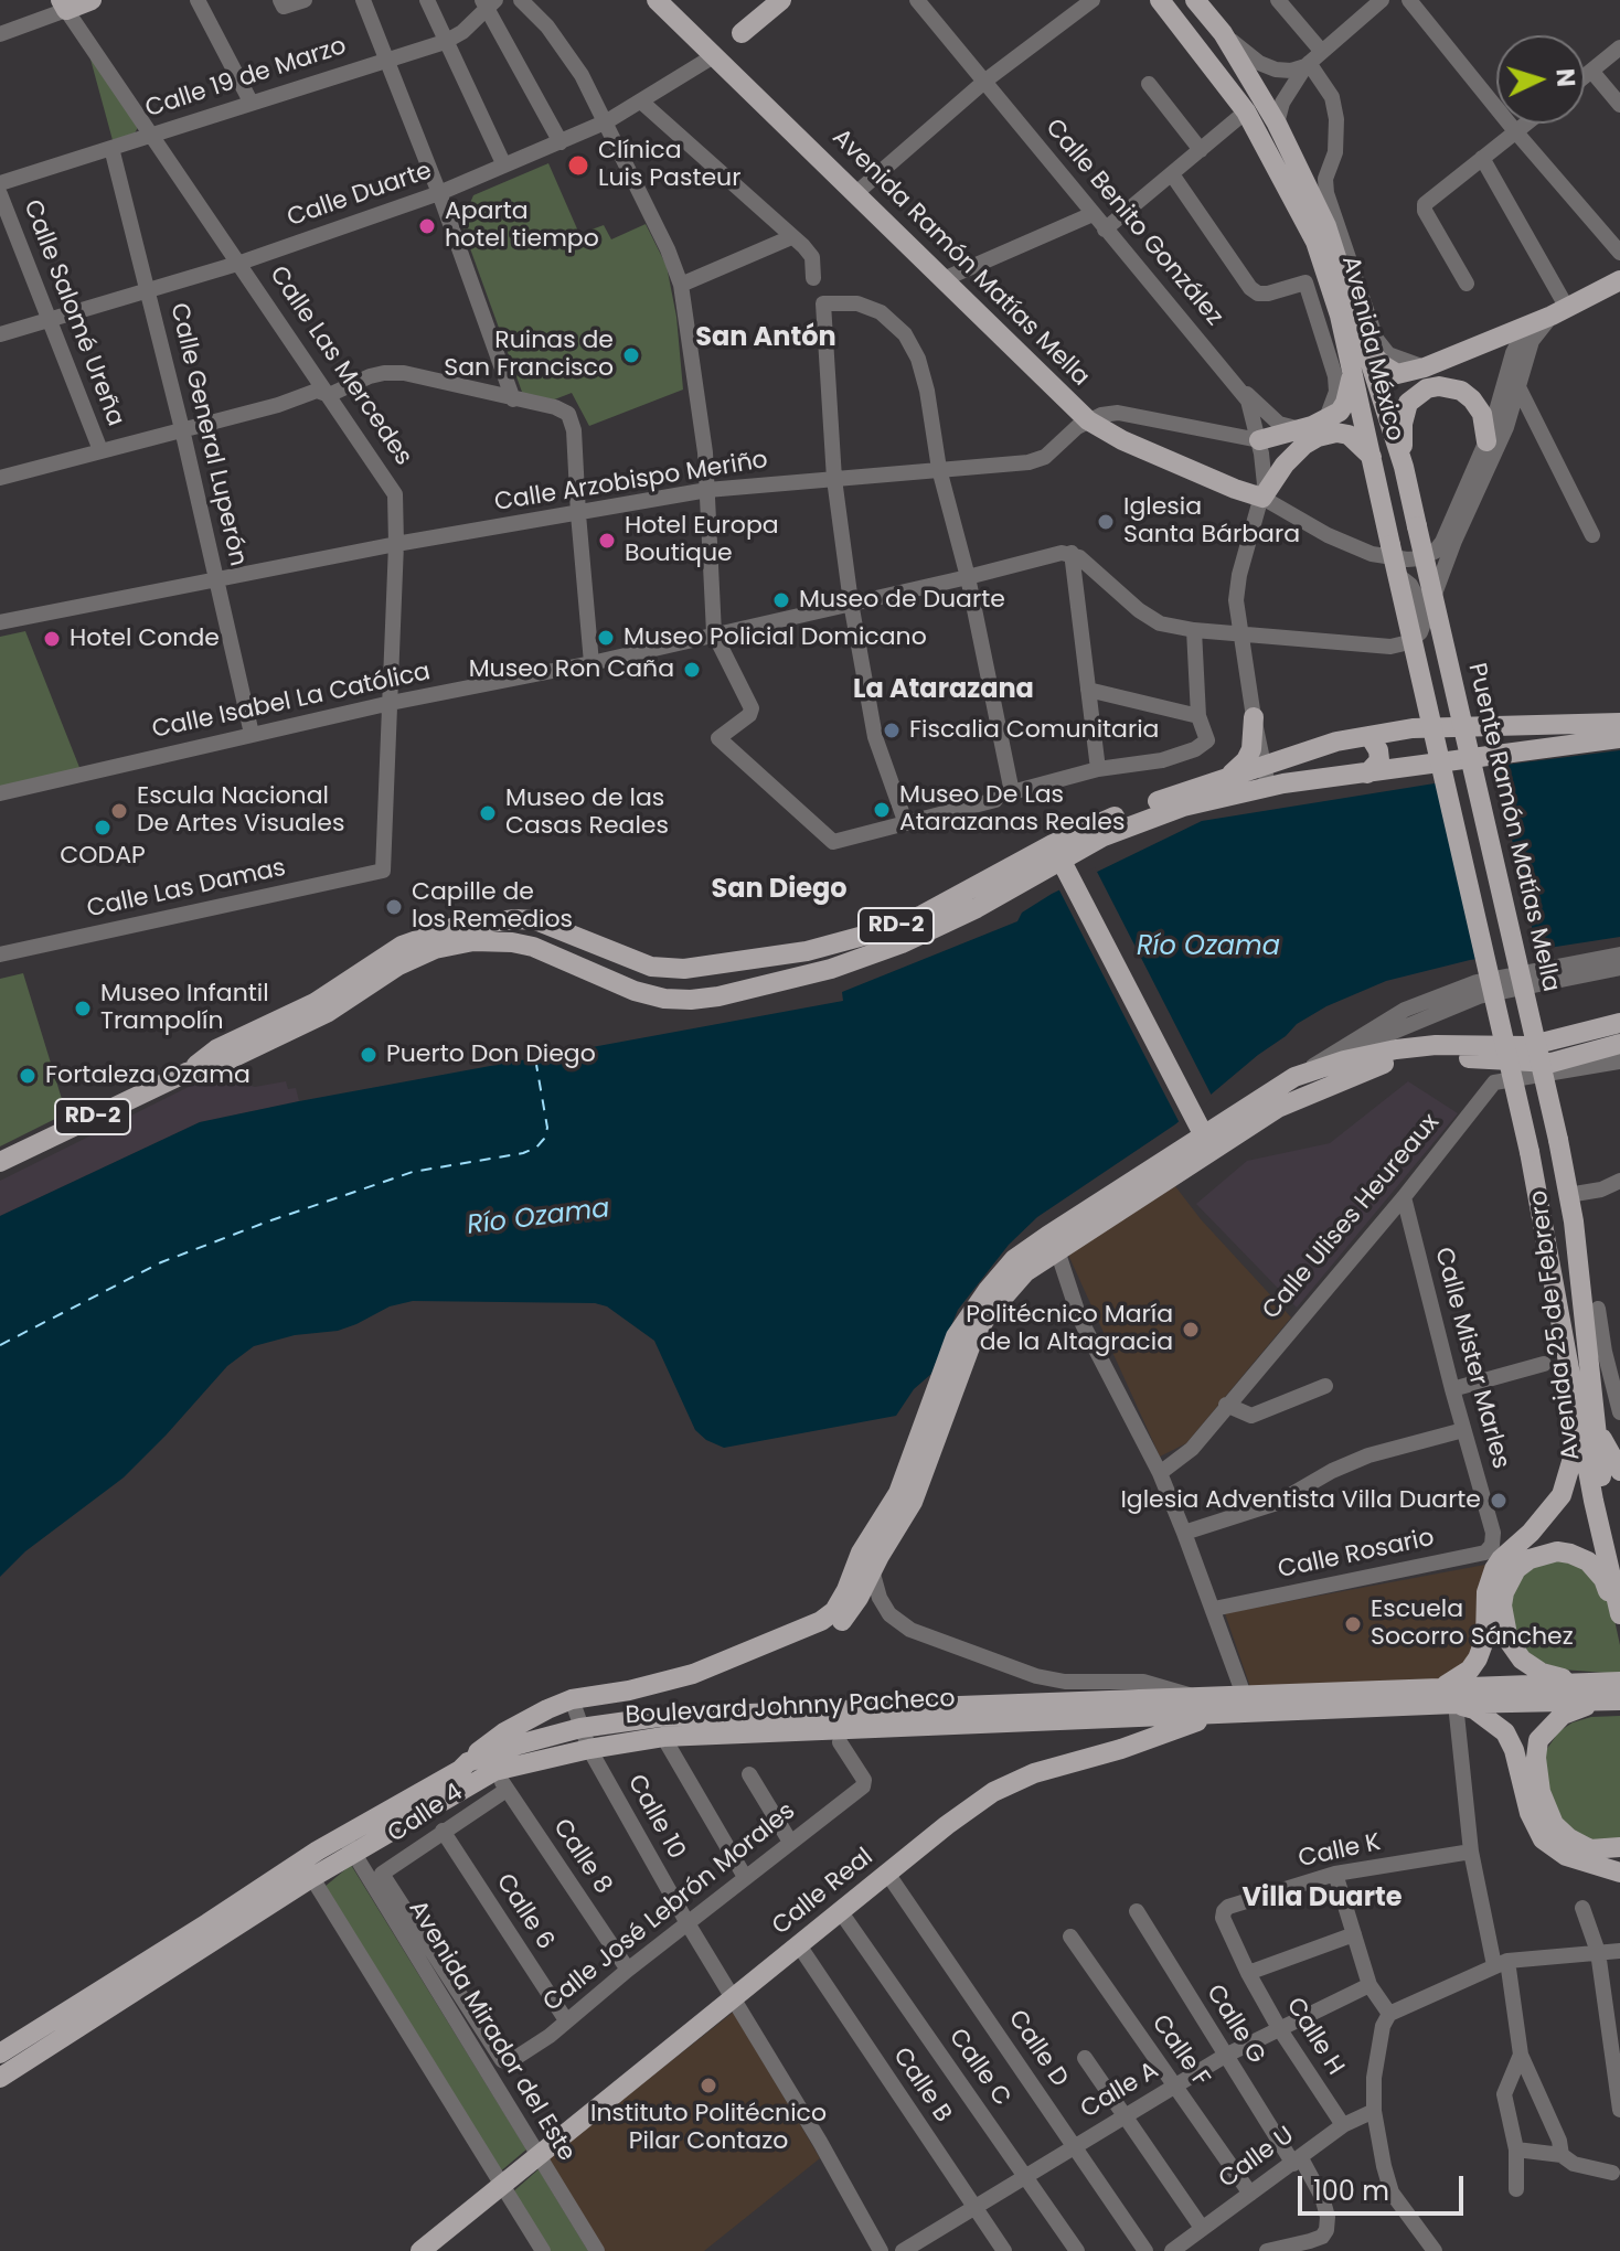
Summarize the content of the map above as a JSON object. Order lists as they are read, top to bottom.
{
  "streets": {
    "main road": [
      "Avenida Ramón Matías Mella",
      "Avenida México",
      "Puente Ramón Matías Mella",
      "RD-2",
      "Avenida 25 de Febrero",
      "Boulevard Johnny Pacheco",
      "Calle Real"
    ],
    "street": [
      "Calle 19 de Marzo",
      "Calle Duarte",
      "Calle Benito González",
      "Calle Salomé Ureña",
      "Calle Las Mercedes",
      "Calle General Luperón",
      "Calle Arzobispo Meriño",
      "Calle Isabel La Católica",
      "Calle Las Damas",
      "Calle Ulises Heureaux",
      "Calle Mister Marles",
      "Calle Rosario",
      "Calle 4",
      "Calle 10",
      "Calle K",
      "Calle 8",
      "Calle José Lebrón Morales",
      "Calle 6",
      "Calle G",
      "Avenida Mirador del Este",
      "Calle H",
      "Calle D",
      "Calle F",
      "Calle C",
      "Calle B",
      "Calle A",
      "Calle U"
    ]
  },
  "crossings": [
    ["Calle 19 de Marzo", "Calle Las Mercedes"],
    ["Calle 19 de Marzo", "Calle General Luperón"],
    ["Calle Duarte", "Avenida Ramón Matías Mella"],
    ["Calle Duarte", "Calle Salomé Ureña"],
    ["Calle Duarte", "Calle Las Mercedes"],
    ["Calle Duarte", "Calle General Luperón"],
    ["Calle Benito González", "Avenida Ramón Matías Mella"],
    ["Avenida Ramón Matías Mella", "Calle Arzobispo Meriño"],
    ["Avenida México", "Puente Ramón Matías Mella"],
    ["Avenida México", "Avenida 25 de Febrero"],
    ["Calle Las Mercedes", "Calle Arzobispo Meriño"],
    ["Calle Las Mercedes", "Calle Isabel La Católica"],
    ["Calle Las Mercedes", "Calle Las Damas"],
    ["Calle General Luperón", "Calle Arzobispo Meriño"],
    ["Calle General Luperón", "Calle Isabel La Católica"],
    ["Puente Ramón Matías Mella", "Avenida 25 de Febrero"],
    ["Calle Ulises Heureaux", "Calle Mister Marles"],
    ["Calle Mister Marles", "Calle Rosario"],
    ["Boulevard Johnny Pacheco", "Calle 10"],
    ["Boulevard Johnny Pacheco", "Calle 8"],
    ["Boulevard Johnny Pacheco", "Calle Real"],
    ["Boulevard Johnny Pacheco", "Avenida Mirador del Este"],
    ["Calle 4", "Calle 8"],
    ["Calle 4", "Calle José Lebrón Morales"],
    ["Calle 4", "Calle 6"],
    ["Calle 10", "Calle Real"],
    ["Calle 10", "Calle José Lebrón Morales"],
    ["Calle K", "Calle H"],
    ["Calle 8", "Calle José Lebrón Morales"],
    ["Calle Real", "Avenida Mirador del Este"],
    ["Calle Real", "Calle D"],
    ["Calle Real", "Calle C"],
    ["Calle Real", "Calle B"],
    ["Calle José Lebrón Morales", "Calle 6"],
    ["Calle G", "Calle A"],
    ["Calle G", "Calle U"],
    ["Calle H", "Calle A"],
    ["Calle H", "Calle U"],
    ["Calle D", "Calle A"],
    ["Calle F", "Calle A"],
    ["Calle F", "Calle U"],
    ["Calle C", "Calle A"],
    ["Calle B", "Calle A"]
  ],
  "districts": [
    "San Antón",
    "La Atarazana",
    "San Diego",
    "Villa Duarte"
  ],
  "water": ["Río Ozama"],
  "places": [
    "Clínica Luis Pasteur",
    "Aparta hotel tiempo",
    "Ruinas de San Francisco",
    "Iglesia Santa Bárbara",
    "Hotel Europa Boutique",
    "Museo de Duarte",
    "Museo Policial Domicano",
    "Hotel Conde",
    "Museo Ron Caña",
    "Fiscalia Comunitaria",
    "Museo De Las Atarazanas Reales",
    "Escula Nacional De Artes Visuales",
    "Museo de las Casas Reales",
    "CODAP",
    "Capille de los Remedios",
    "Museo Infantil Trampolín",
    "Puerto Don Diego",
    "Fortaleza Ozama",
    "Politécnico María de la Altagracia",
    "Iglesia Adventista Villa Duarte",
    "Escuela Socorro Sánchez",
    "Instituto Politécnico Pilar Contazo"
  ],
  "scale_bar": "100 m",
  "north": "right"
}
